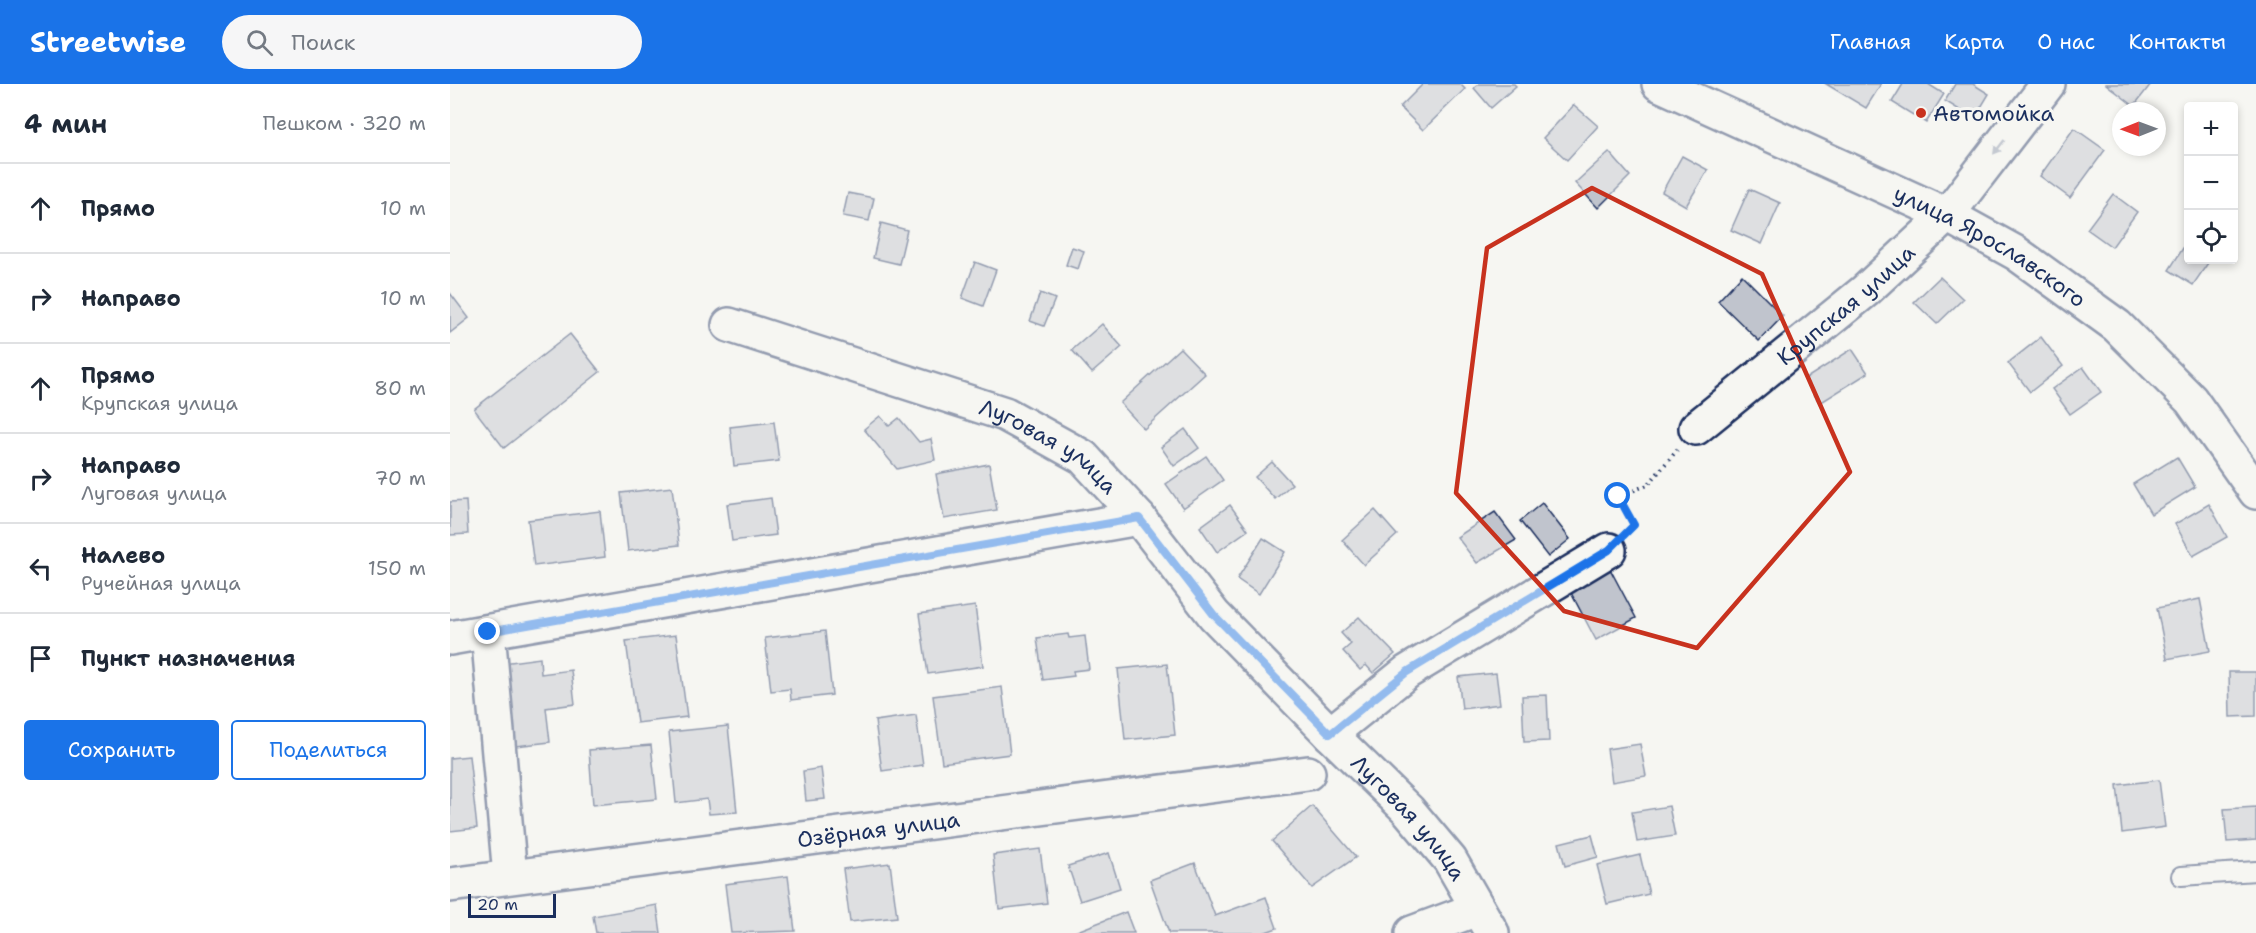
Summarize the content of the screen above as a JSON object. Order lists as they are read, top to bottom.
{
  "streets": {
    "street": [
      "улица Ярославского",
      "Крупская улица",
      "Луговая улица",
      "Озёрная улица"
    ]
  },
  "crossings": [
    ["улица Ярославского", "Крупская улица"]
  ],
  "places": ["Автомойка"],
  "scale_bar": "20 m",
  "north": "left",
  "page": {
    "header": "Streetwise",
    "search": "Поиск",
    "nav": [
      "Главная",
      "Карта",
      "О нас",
      "Контакты"
    ],
    "heading": ["4 мин", "Пешком · 320 m"],
    "map_buttons": ["+", "−"],
    "list": [
      ["Прямо", "10 m"],
      ["Направо", "10 m"],
      ["Прямо", "Крупская улица", "80 m"],
      ["Направо", "Луговая улица", "70 m"],
      ["Налево", "Ручейная улица", "150 m"],
      "Пункт назначения"
    ],
    "buttons": ["Сохранить", "Поделиться"],
    "scale": "20 m"
  }
}
